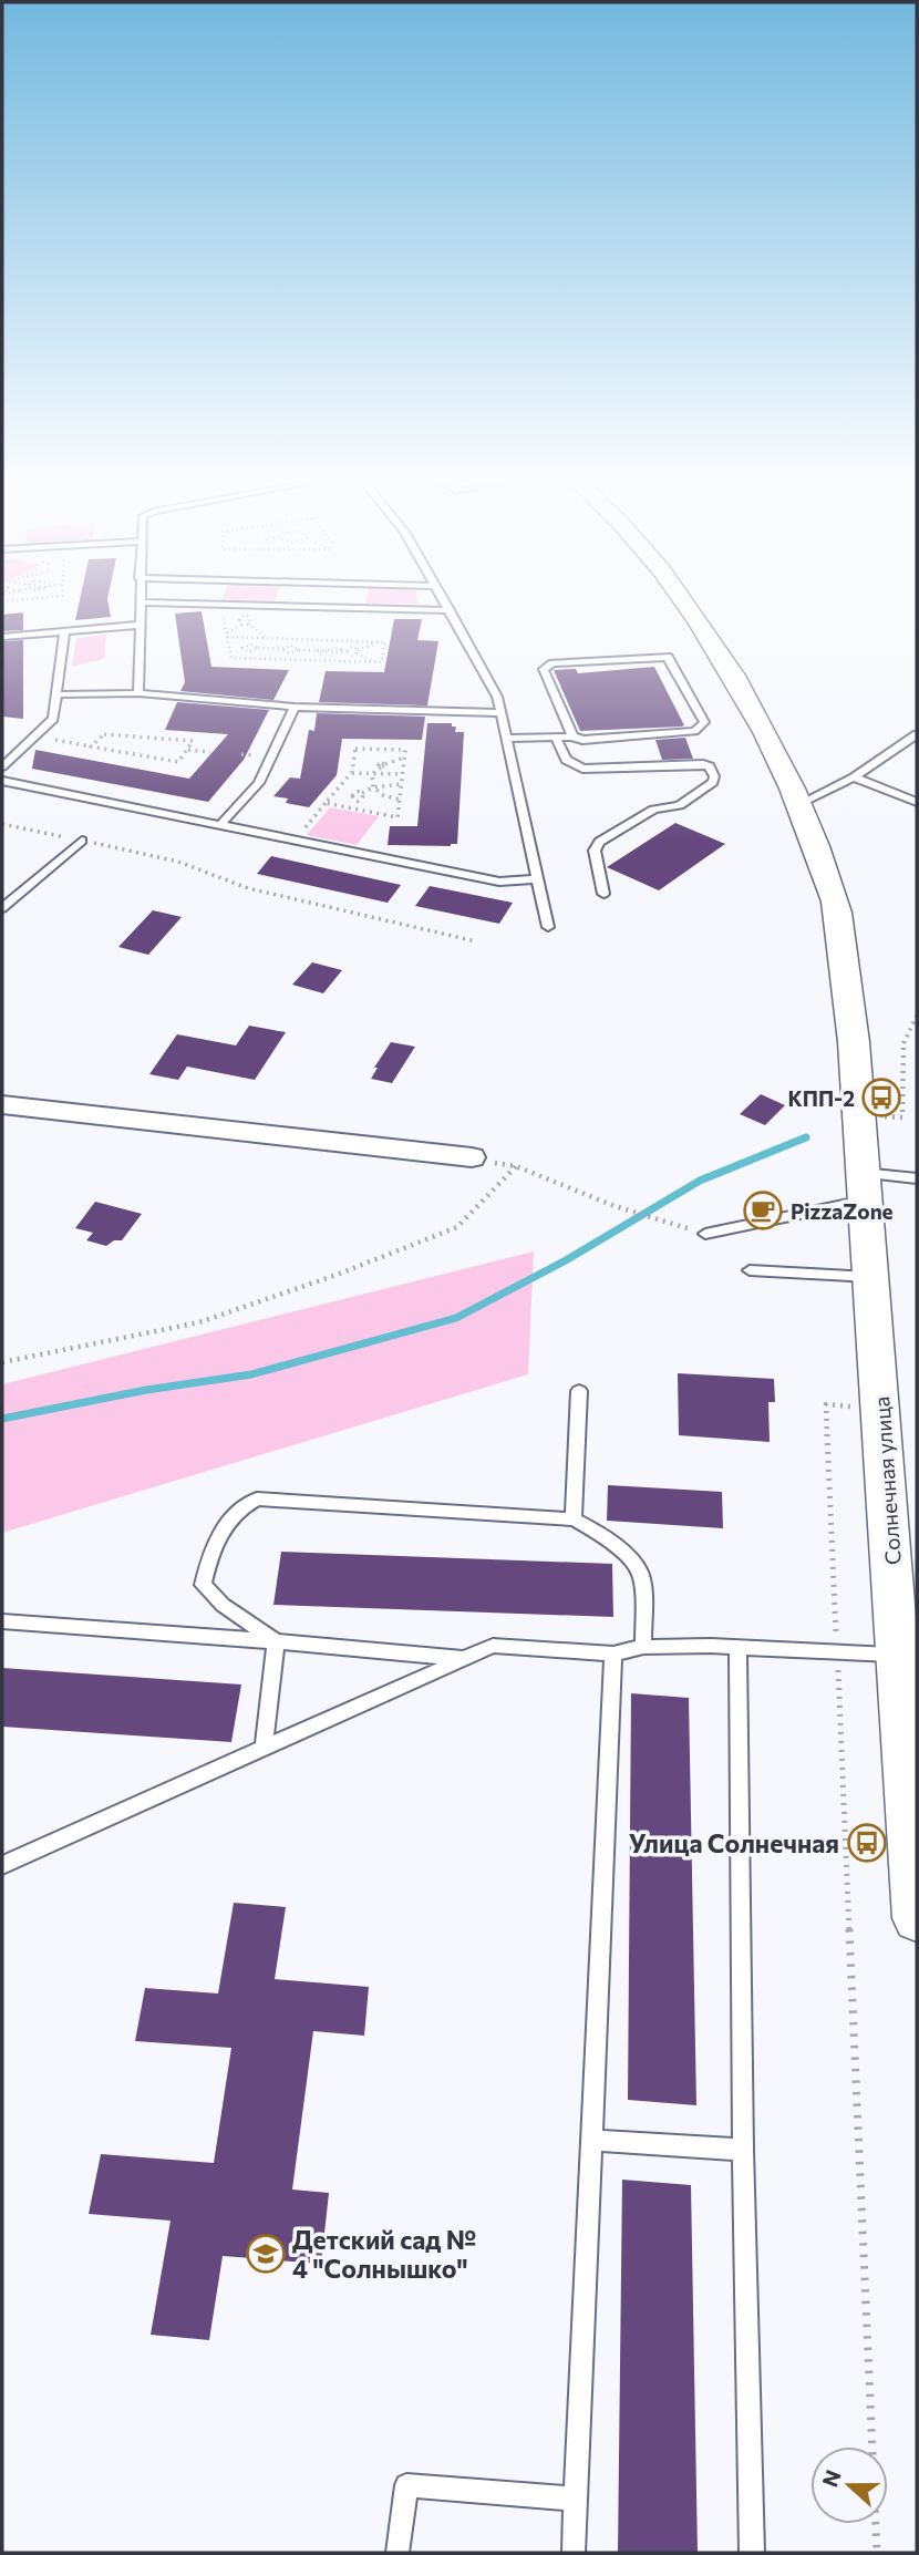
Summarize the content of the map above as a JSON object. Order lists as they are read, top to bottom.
{
  "streets": {
    "street": ["Солнечная улица"]
  },
  "places": {
    "bus stop": ["КПП-2", "Улица Солнечная"],
    "cafe": ["PizzaZone"],
    "school or university": ["Детский сад № 4 \"Солнышко\""]
  },
  "north": "left"
}
